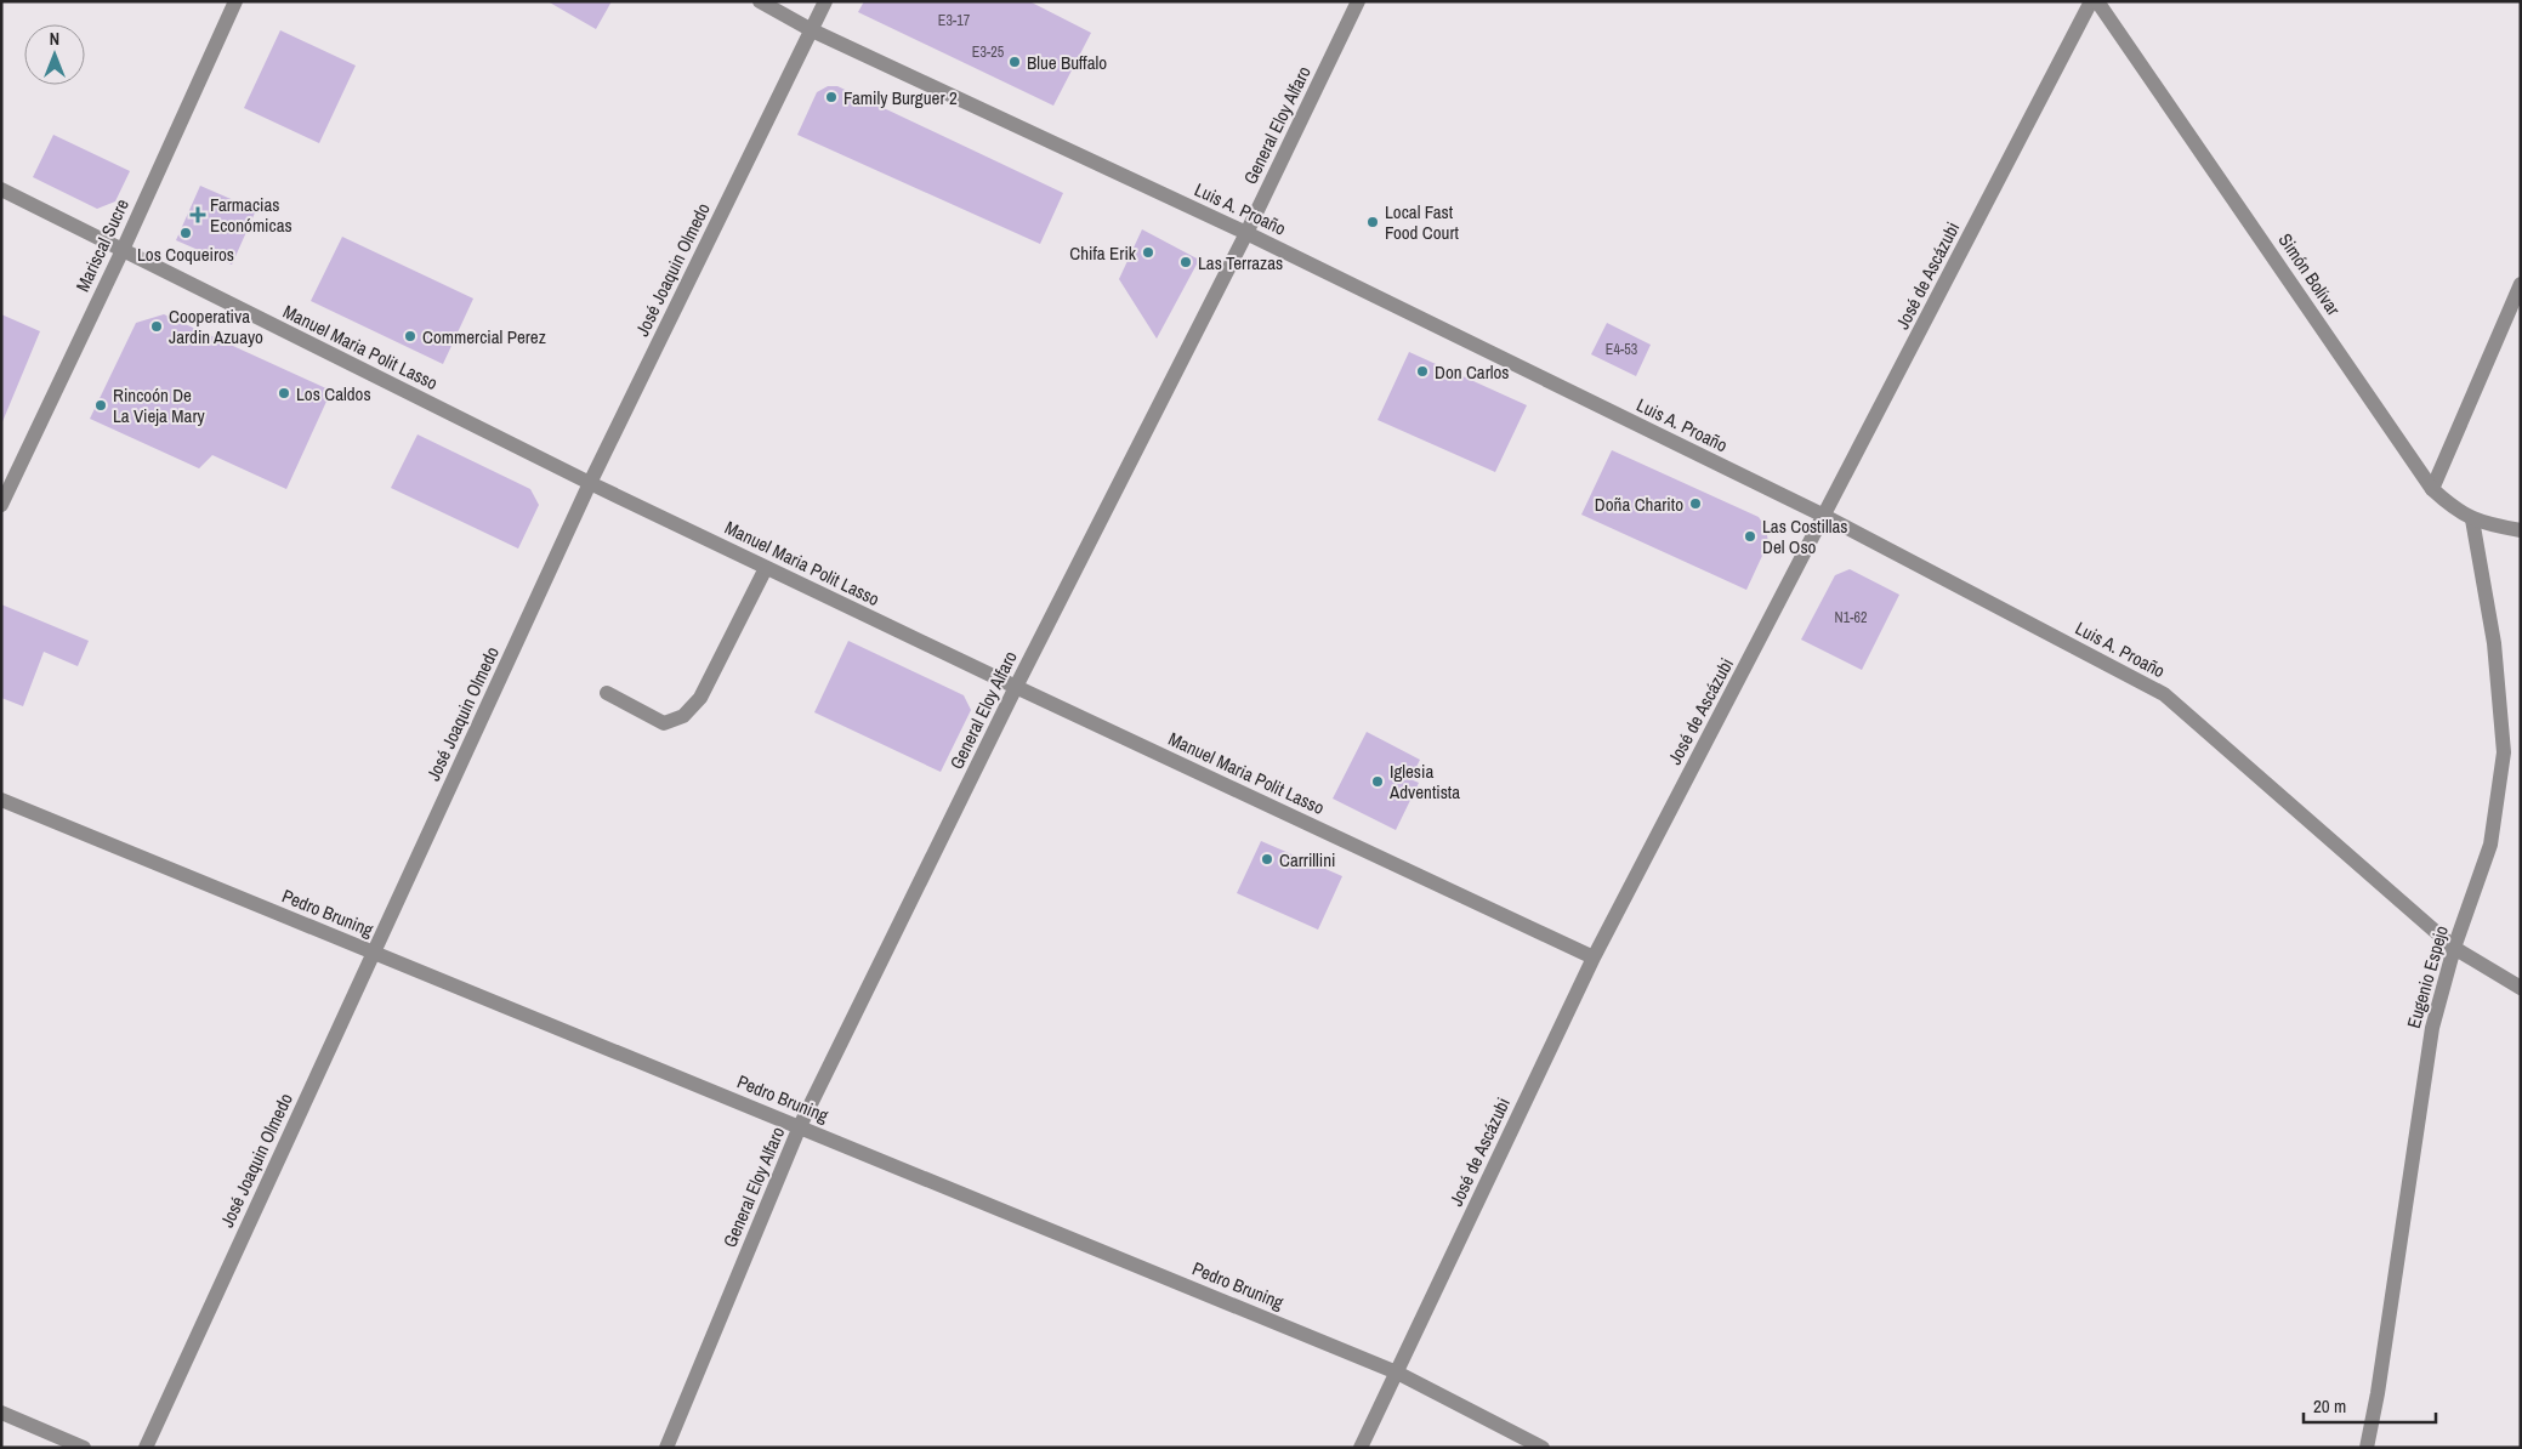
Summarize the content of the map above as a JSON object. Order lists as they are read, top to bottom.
{
  "streets": {
    "street": [
      "General Eloy Alfaro",
      "Luis A. Proaño",
      "Mariscal Sucre",
      "José Joaquin Olmedo",
      "Simón Bolívar",
      "José de Ascázubi",
      "Manuel Maria Polit Lasso",
      "Pedro Bruning",
      "Eugenio Espejo"
    ]
  },
  "crossings": [
    ["General Eloy Alfaro", "Luis A. Proaño"],
    ["General Eloy Alfaro", "Manuel Maria Polit Lasso"],
    ["General Eloy Alfaro", "Pedro Bruning"],
    ["Luis A. Proaño", "José Joaquin Olmedo"],
    ["Luis A. Proaño", "José de Ascázubi"],
    ["Luis A. Proaño", "Eugenio Espejo"],
    ["Mariscal Sucre", "Manuel Maria Polit Lasso"],
    ["José Joaquin Olmedo", "Manuel Maria Polit Lasso"],
    ["José Joaquin Olmedo", "Pedro Bruning"],
    ["Simón Bolívar", "Eugenio Espejo"],
    ["José de Ascázubi", "Manuel Maria Polit Lasso"],
    ["José de Ascázubi", "Pedro Bruning"]
  ],
  "places": {
    "other": [
      "Blue Buffalo",
      "Family Burguer 2",
      "Local Fast Food Court",
      "Los Coqueiros",
      "Chifa Erik",
      "Las Terrazas",
      "Cooperativa Jardin Azuayo",
      "Commercial Perez",
      "Don Carlos",
      "Los Caldos",
      "Rincoón De La Vieja Mary",
      "Doña Charito",
      "Las Costillas Del Oso",
      "Iglesia Adventista",
      "Carrillini"
    ],
    "health": ["Farmacias Económicas"]
  },
  "house_numbers": [
    "E3-17",
    "E3-25",
    "E4-53",
    "N1-62"
  ],
  "scale_bar": "20 m",
  "north": "top"
}
